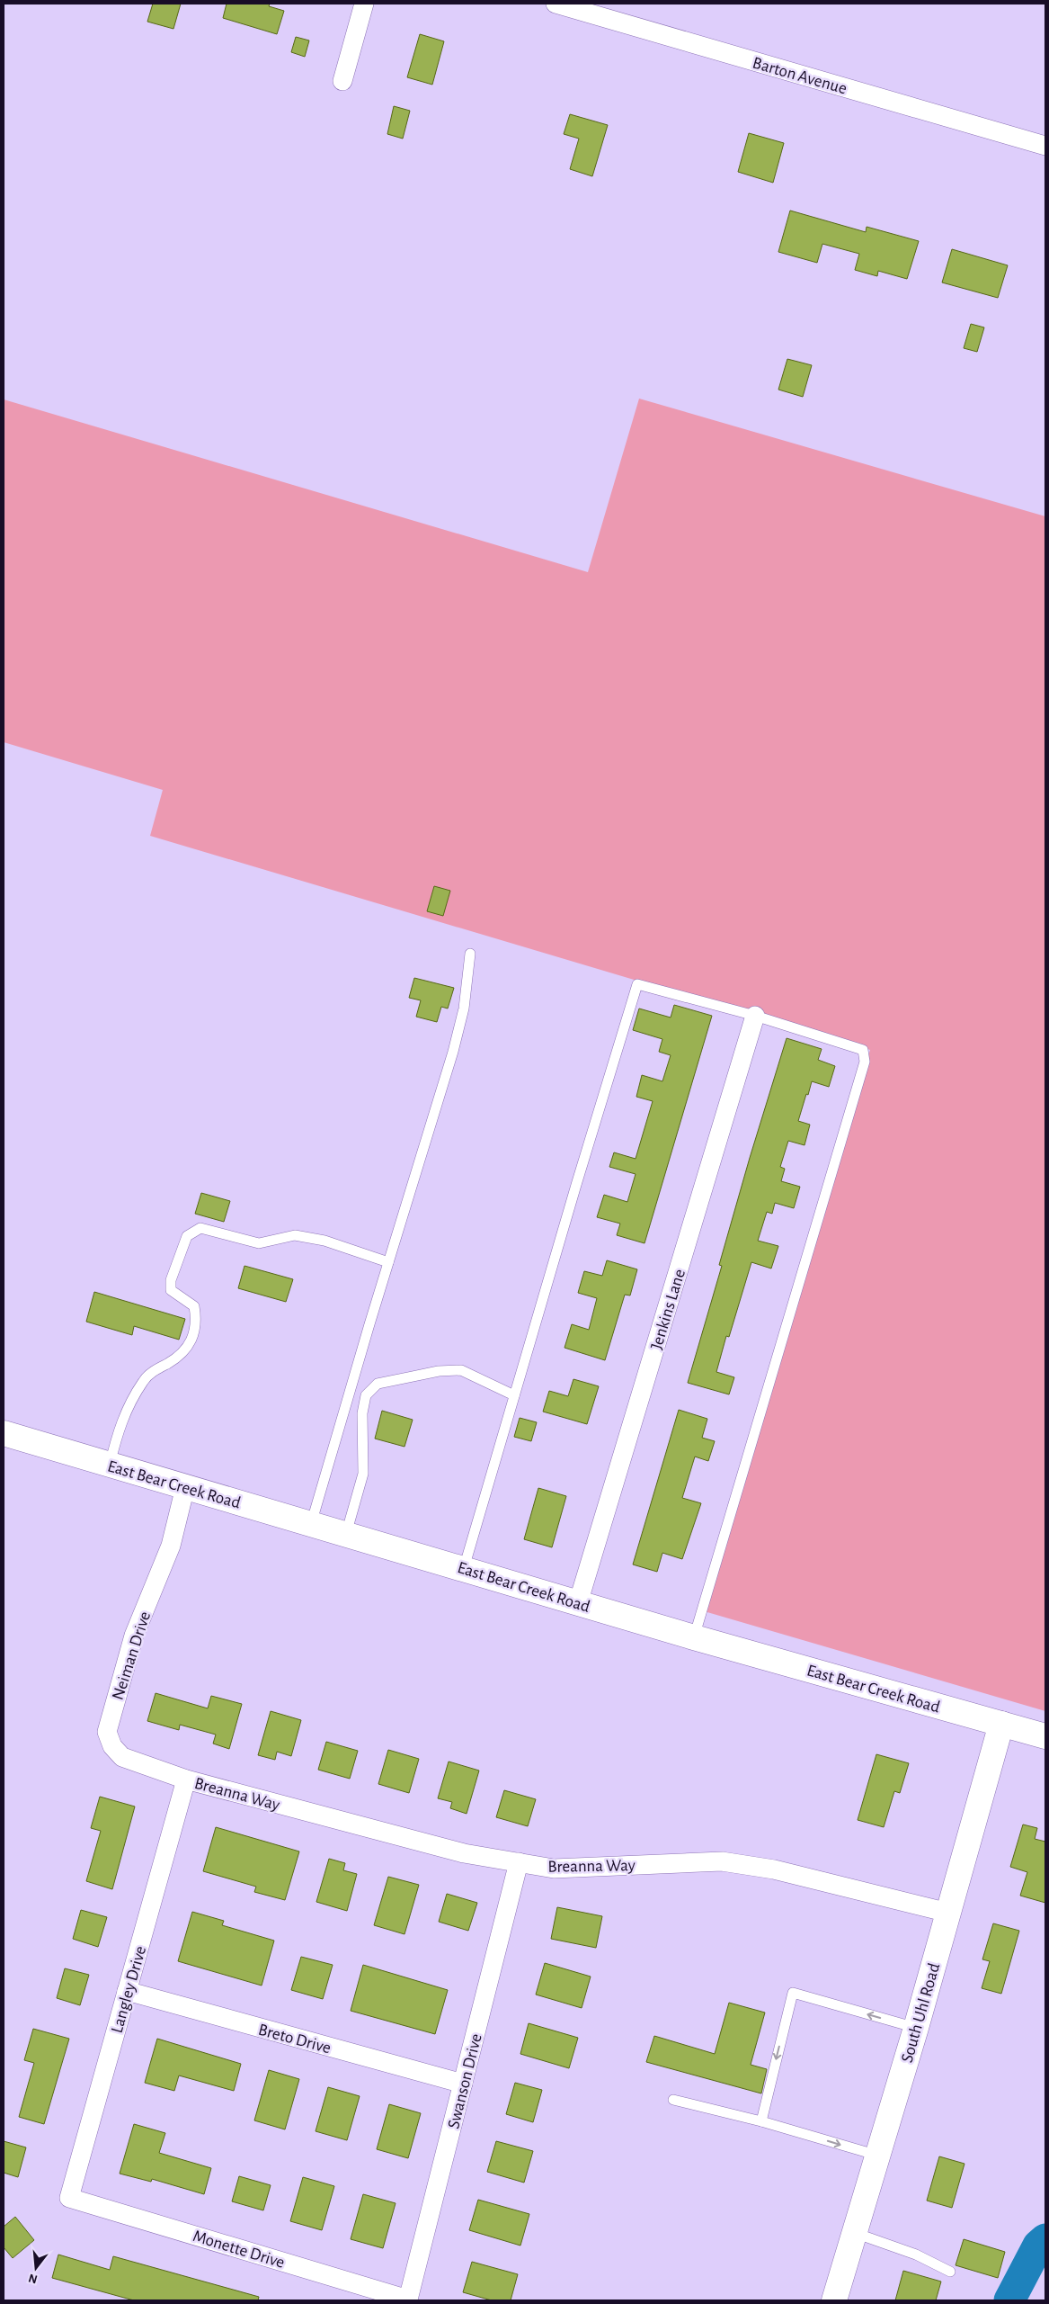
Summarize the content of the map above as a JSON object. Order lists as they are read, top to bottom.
{
  "streets": {
    "main road": ["East Bear Creek Road", "South Uhl Road"],
    "street": [
      "Barton Avenue",
      "Jenkins Lane",
      "Neiman Drive",
      "Breanna Way",
      "Langley Drive",
      "Breto Drive",
      "Swanson Drive",
      "Monette Drive"
    ]
  },
  "crossings": [
    ["Jenkins Lane", "East Bear Creek Road"],
    ["East Bear Creek Road", "Neiman Drive"],
    ["East Bear Creek Road", "South Uhl Road"],
    ["Neiman Drive", "Breanna Way"],
    ["Neiman Drive", "Langley Drive"],
    ["Breanna Way", "Langley Drive"],
    ["Breanna Way", "South Uhl Road"],
    ["Breanna Way", "Swanson Drive"],
    ["Langley Drive", "Breto Drive"],
    ["Langley Drive", "Monette Drive"],
    ["Breto Drive", "Swanson Drive"],
    ["Swanson Drive", "Monette Drive"]
  ],
  "north": "bottom"
}
